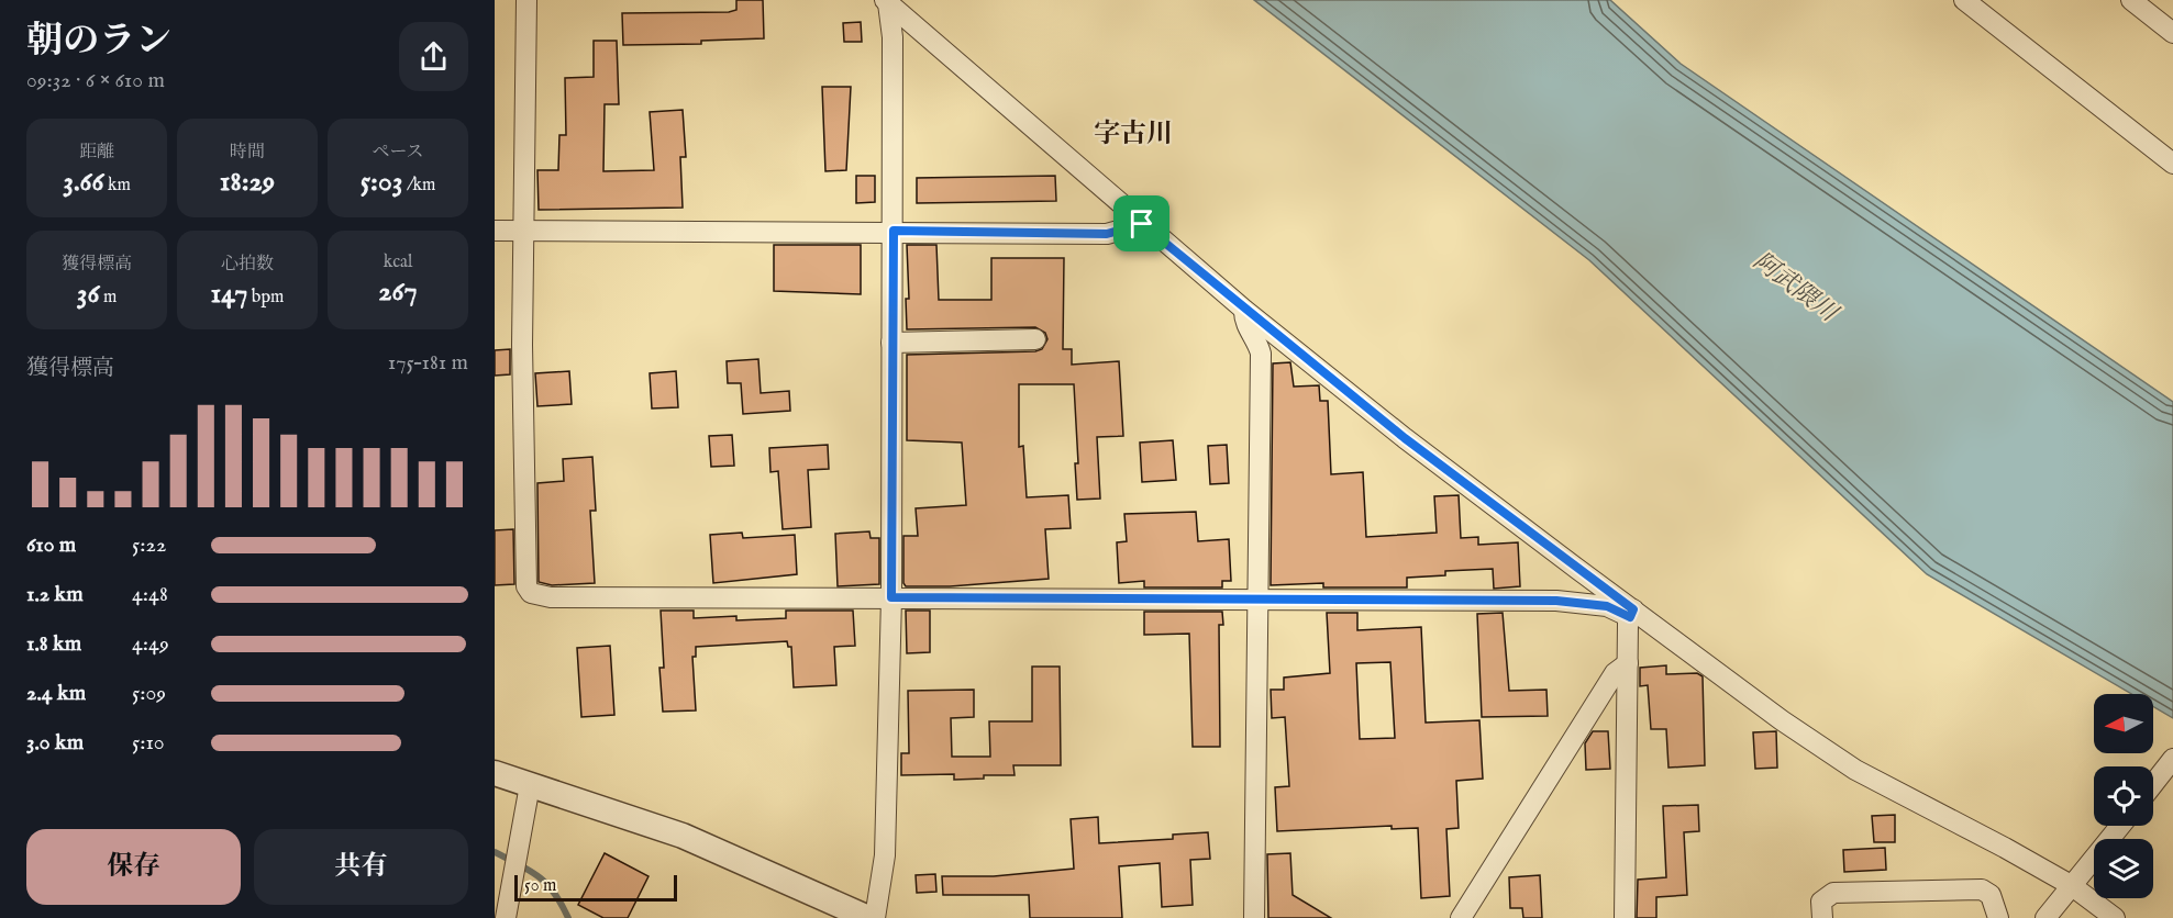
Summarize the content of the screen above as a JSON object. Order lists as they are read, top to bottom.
{
  "districts": ["字古川"],
  "water": ["阿武隈川"],
  "scale_bar": "50 m",
  "north": "left",
  "page": {
    "heading": ["朝のラン", "09:32 · 6 × 610 m"],
    "stats": [
      ["距離", "3.66 km"],
      ["時間", "18:29"],
      ["ペース", "5:03 /km"],
      ["獲得標高", "36 m"],
      ["心拍数", "147 bpm"],
      ["kcal", "267"]
    ],
    "chart": ["獲得標高", "175–181 m"],
    "list": [
      {
        "name": "610 m",
        "note": "5:22"
      },
      {
        "name": "1.2 km",
        "note": "4:48"
      },
      {
        "name": "1.8 km",
        "note": "4:49"
      },
      {
        "name": "2.4 km",
        "note": "5:09"
      },
      {
        "name": "3.0 km",
        "note": "5:10"
      }
    ],
    "buttons": ["保存", "共有"],
    "scale": "50 m"
  }
}
